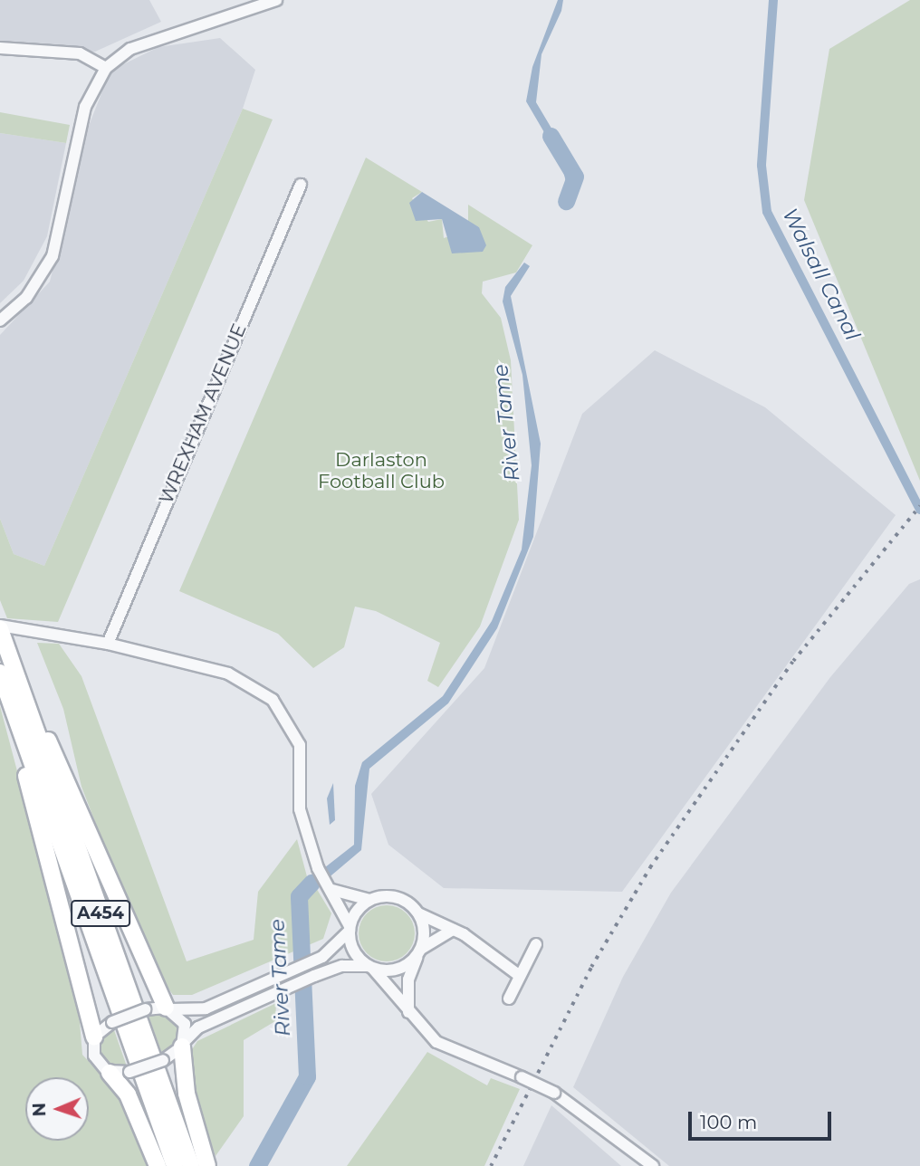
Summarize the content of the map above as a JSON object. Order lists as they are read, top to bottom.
{
  "streets": {
    "highway": ["A454"],
    "street": ["WREXHAM AVENUE"]
  },
  "water": ["Walsall Canal", "River Tame"],
  "parks": ["Darlaston Football Club"],
  "scale_bar": "100 m",
  "north": "left"
}
